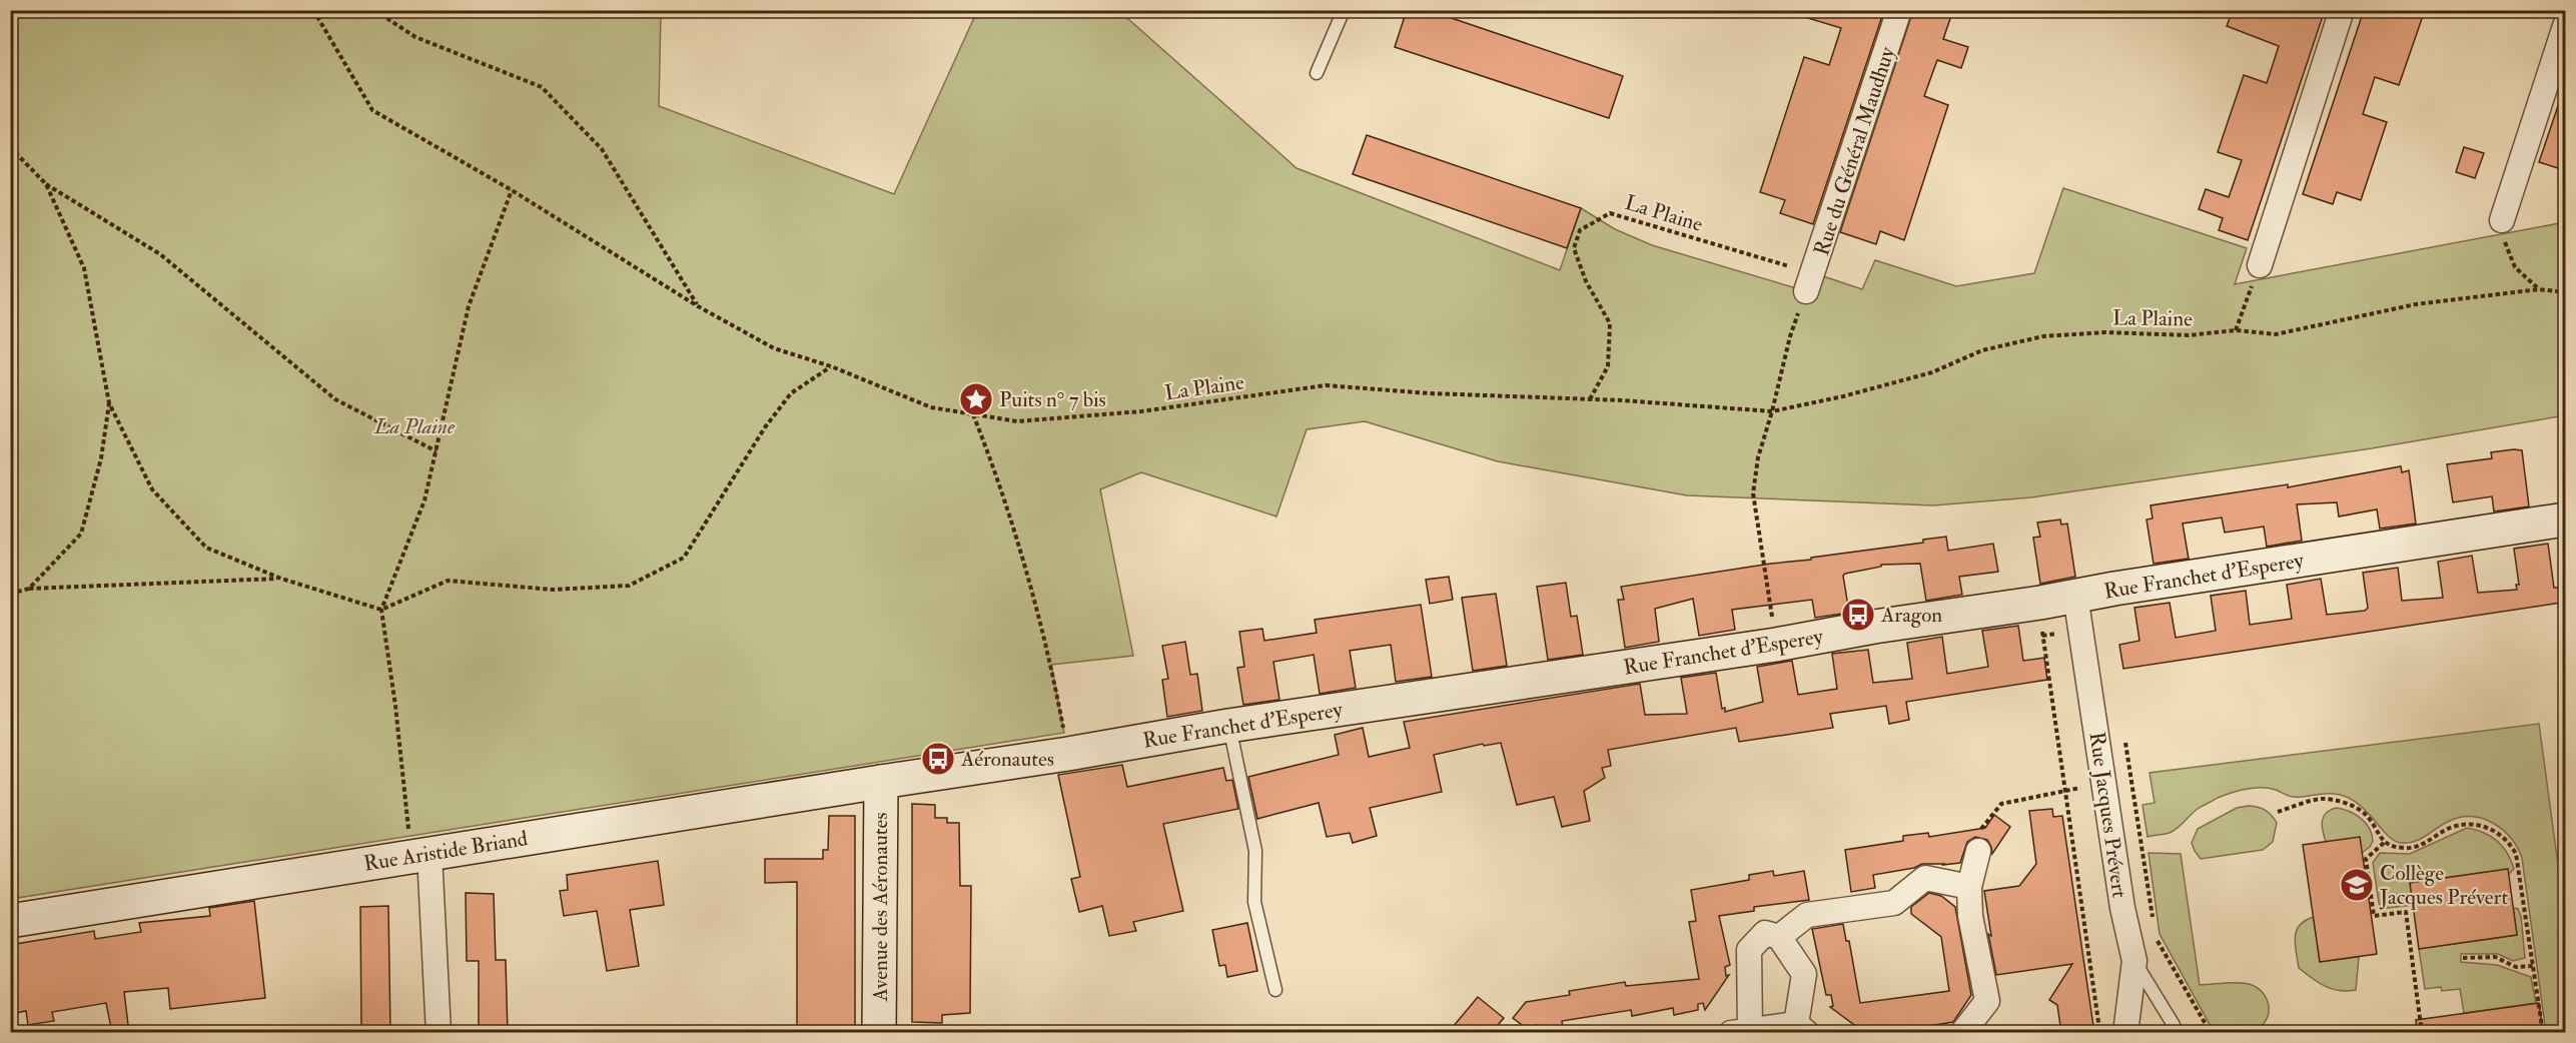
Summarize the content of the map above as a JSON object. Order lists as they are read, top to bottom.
{
  "streets": {
    "street": [
      "Rue du Général Maudhuy",
      "Rue Franchet d'Esperey",
      "Rue Jacques Prévert",
      "Rue Aristide Briand",
      "Avenue des Aéronautes"
    ],
    "path": ["La Plaine"]
  },
  "crossings": [
    ["Rue du Général Maudhuy", "La Plaine"],
    ["Rue Franchet d'Esperey", "Rue Jacques Prévert"],
    ["Rue Franchet d'Esperey", "Rue Aristide Briand"],
    ["Rue Franchet d'Esperey", "Avenue des Aéronautes"],
    ["Rue Aristide Briand", "Avenue des Aéronautes"]
  ],
  "parks": ["La Plaine"],
  "places": {
    "place": ["Puits n° 7 bis"],
    "bus stop": ["Aragon", "Aéronautes"],
    "school or university": ["Collège Jacques Prévert"]
  }
}
